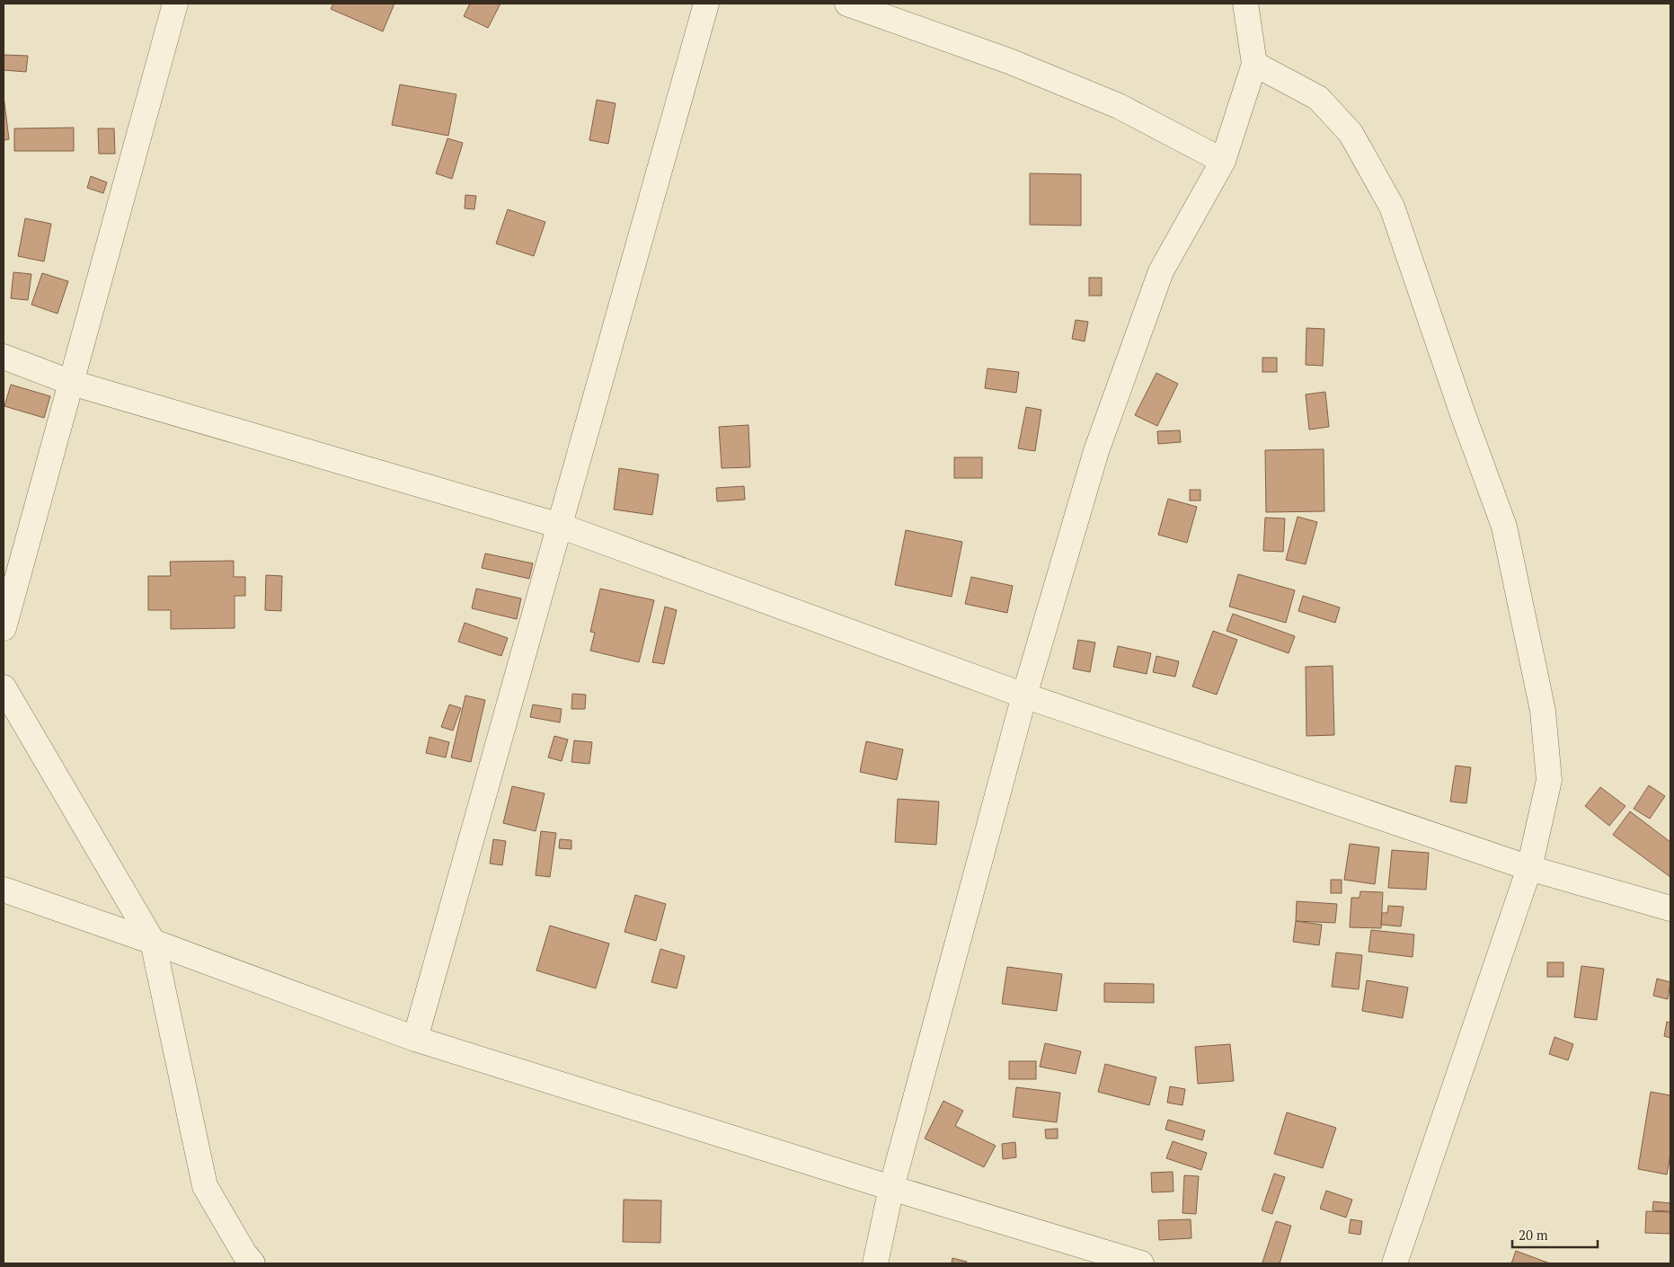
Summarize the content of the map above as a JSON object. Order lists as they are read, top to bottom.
{
  "scale_bar": "20 m"
}
